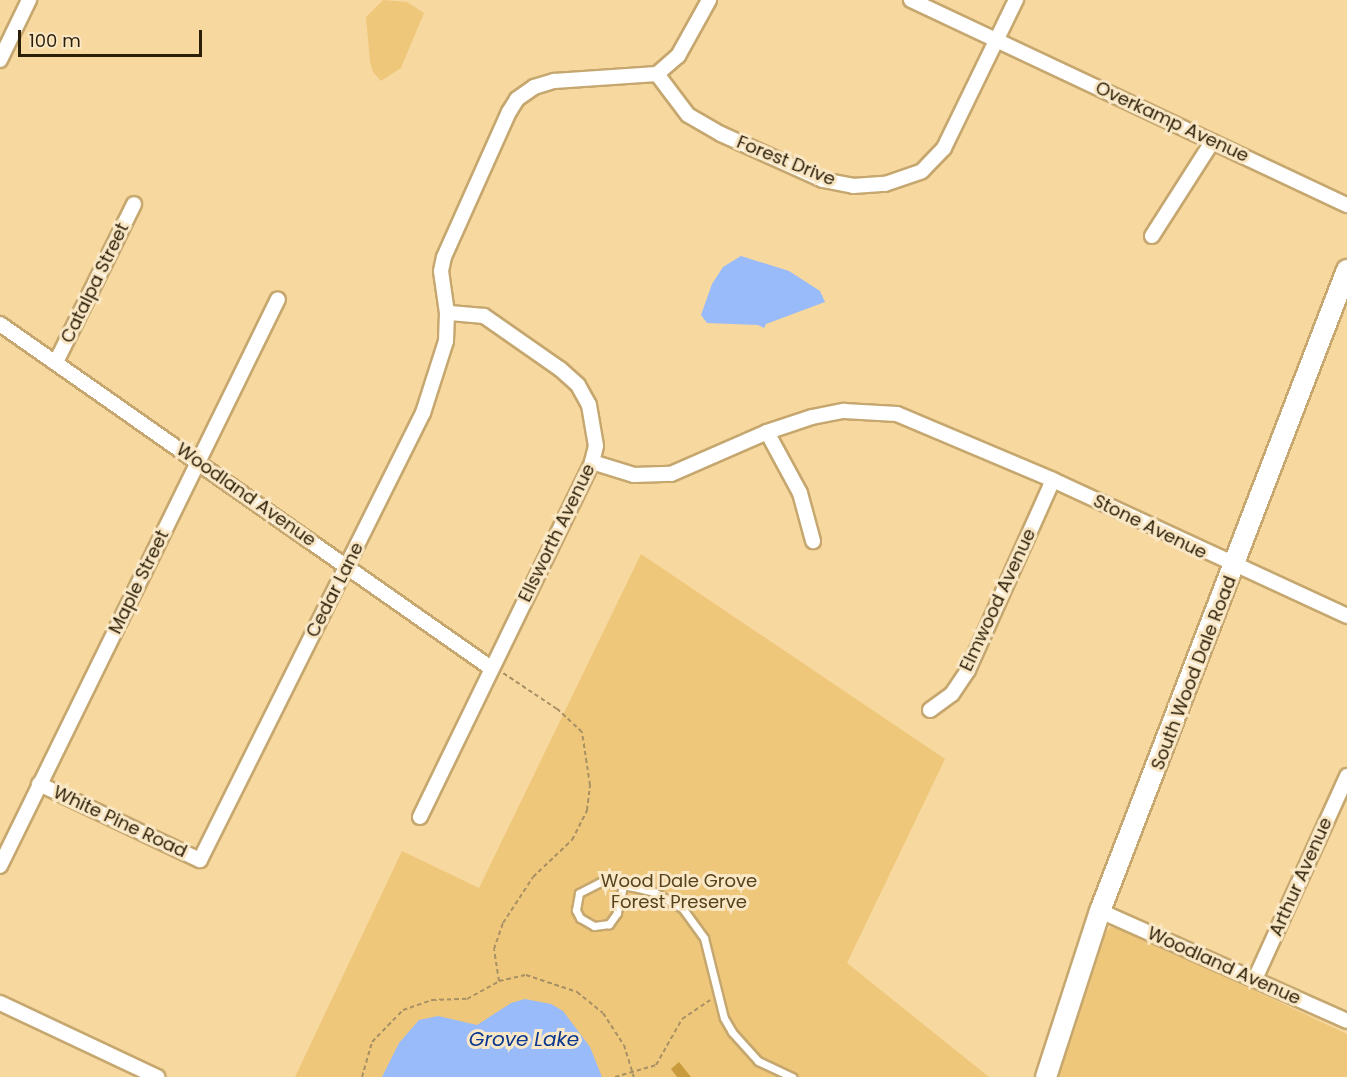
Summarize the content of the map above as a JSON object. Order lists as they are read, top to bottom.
{
  "streets": {
    "main road": ["South Wood Dale Road"],
    "street": [
      "Overkamp Avenue",
      "Forest Drive",
      "Catalpa Street",
      "Woodland Avenue",
      "Stone Avenue",
      "Ellsworth Avenue",
      "Maple Street",
      "Cedar Lane",
      "Elmwood Avenue",
      "White Pine Road",
      "Arthur Avenue"
    ]
  },
  "crossings": [
    ["Overkamp Avenue", "Forest Drive"],
    ["Forest Drive", "Cedar Lane"],
    ["Catalpa Street", "Woodland Avenue"],
    ["Woodland Avenue", "Ellsworth Avenue"],
    ["Woodland Avenue", "Maple Street"],
    ["Woodland Avenue", "Cedar Lane"],
    ["Woodland Avenue", "South Wood Dale Road"],
    ["Woodland Avenue", "Arthur Avenue"],
    ["Stone Avenue", "Ellsworth Avenue"],
    ["Stone Avenue", "Elmwood Avenue"],
    ["Stone Avenue", "South Wood Dale Road"],
    ["Ellsworth Avenue", "Cedar Lane"],
    ["Maple Street", "White Pine Road"],
    ["Cedar Lane", "White Pine Road"]
  ],
  "water": ["Grove Lake"],
  "parks": ["Wood Dale Grove Forest Preserve"],
  "scale_bar": "100 m"
}
